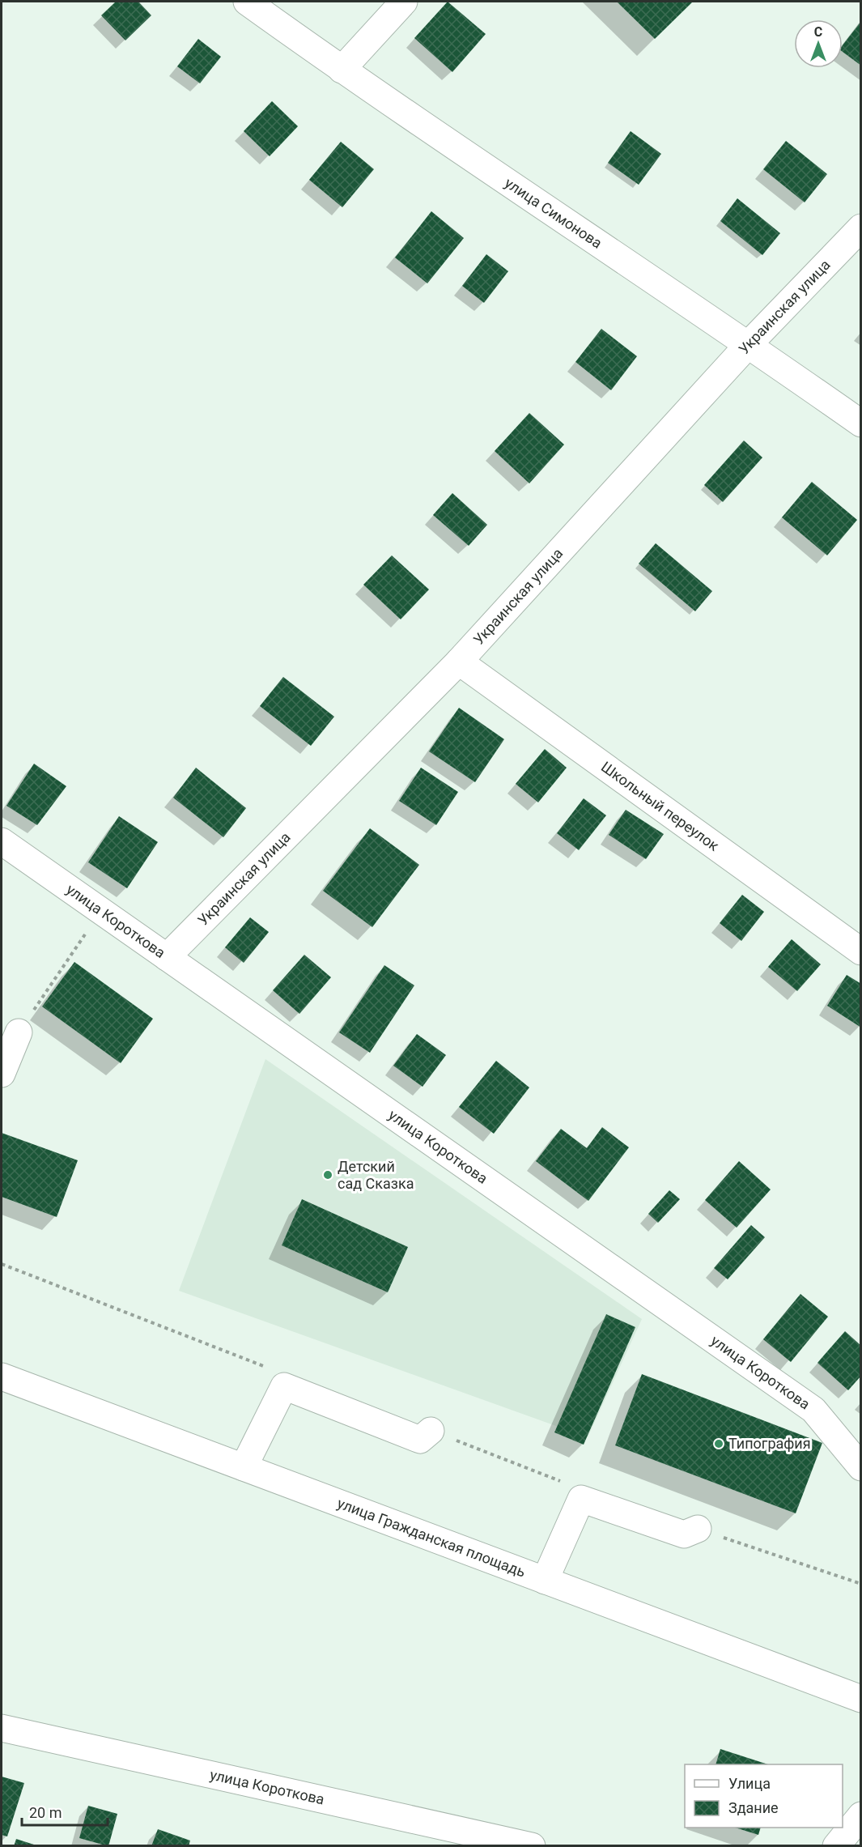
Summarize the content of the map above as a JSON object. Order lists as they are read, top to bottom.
{
  "streets": {
    "street": [
      "улица Симонова",
      "Украинская улица",
      "Школьный переулок",
      "улица Короткова",
      "улица Гражданская площадь"
    ]
  },
  "crossings": [
    ["улица Симонова", "Украинская улица"],
    ["Украинская улица", "Школьный переулок"],
    ["Украинская улица", "улица Короткова"]
  ],
  "places": ["Детский сад Сказка", "Типография"],
  "legend": ["Улица", "Здание"],
  "scale_bar": "20 m",
  "north": "top"
}
